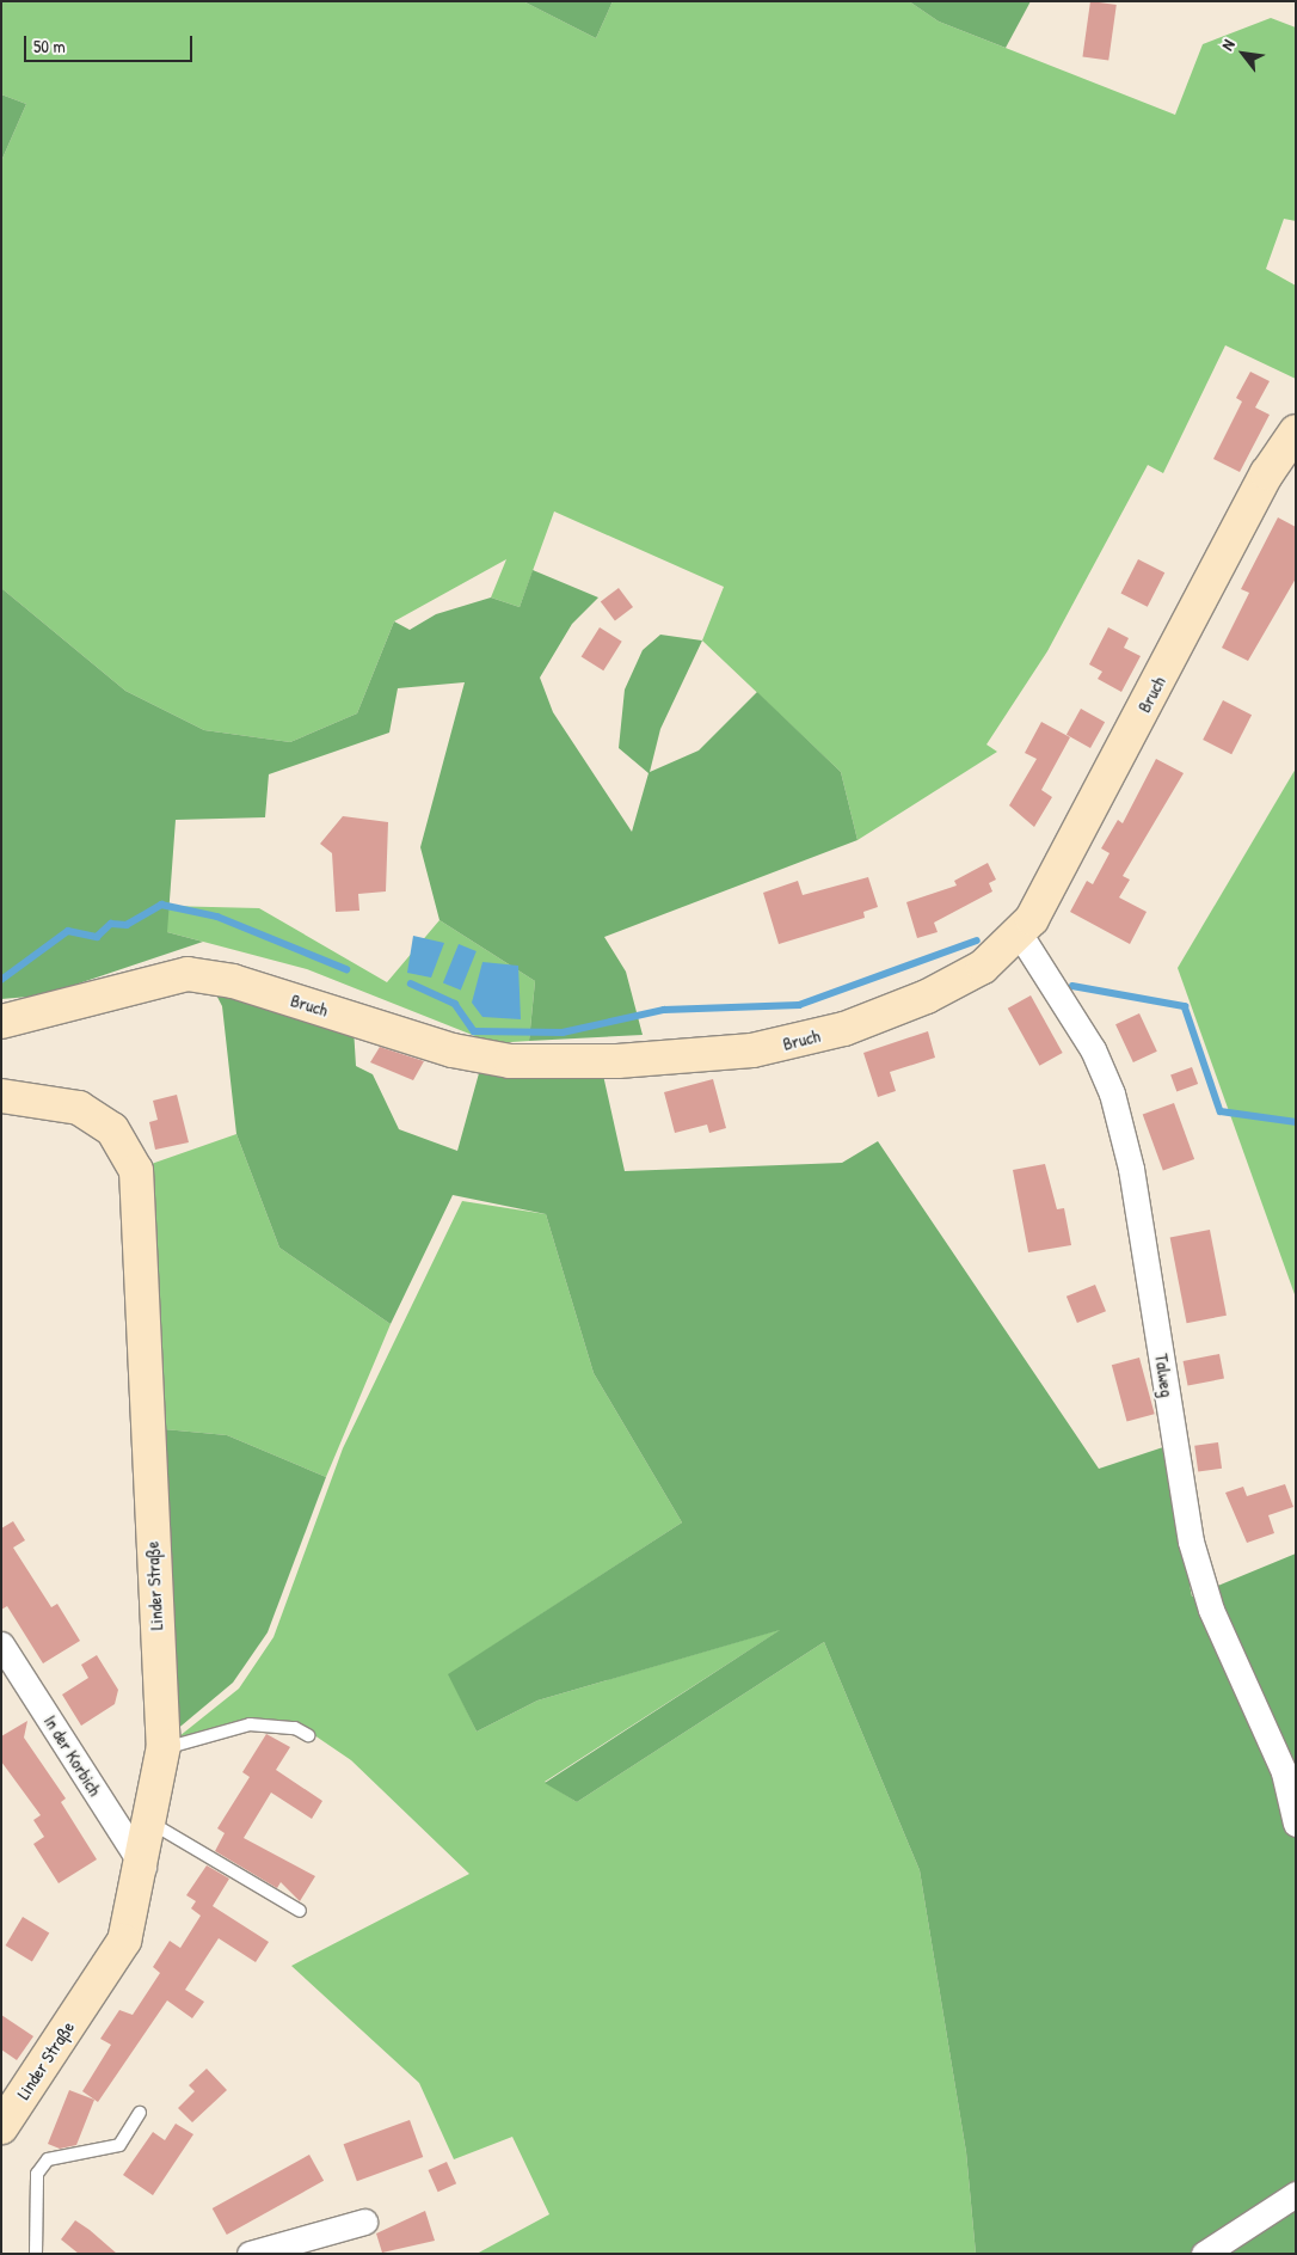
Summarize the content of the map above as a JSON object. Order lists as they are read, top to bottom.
{
  "streets": {
    "street": [
      "Bruch",
      "Talweg",
      "Linder Straße",
      "In der Korbich"
    ]
  },
  "crossings": [
    ["Bruch", "Talweg"],
    ["Linder Straße", "In der Korbich"]
  ],
  "scale_bar": "50 m",
  "north": "top left"
}
